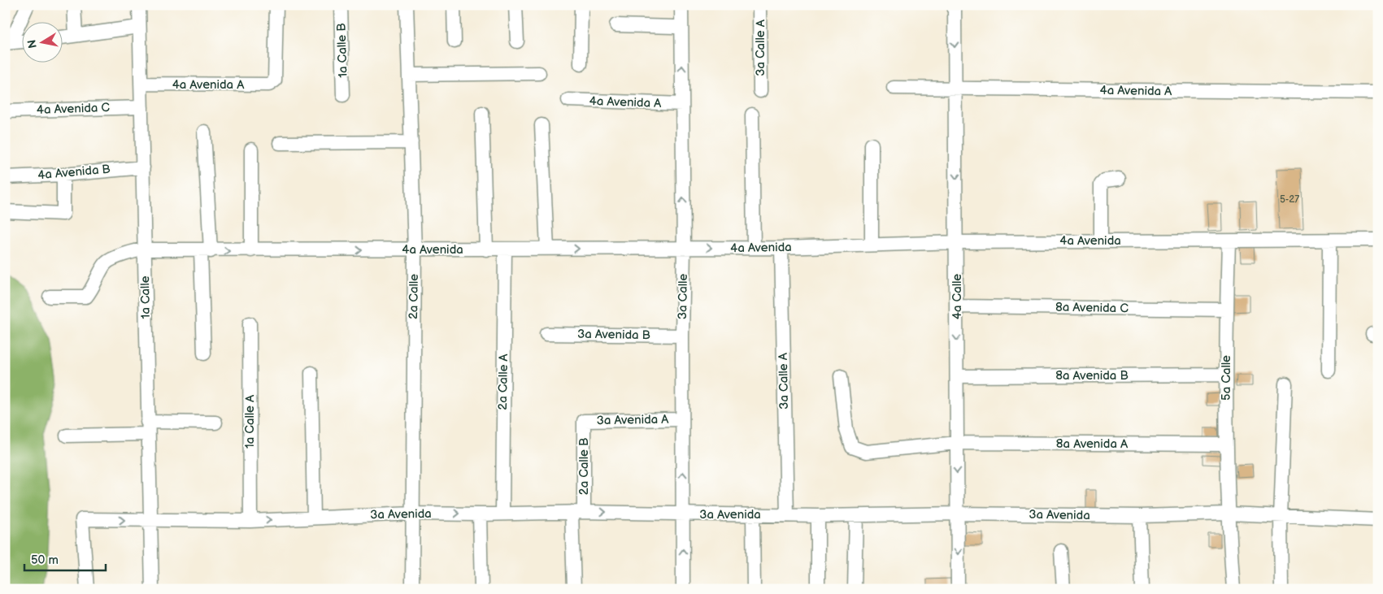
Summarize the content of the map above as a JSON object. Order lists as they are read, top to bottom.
{
  "streets": {
    "street": [
      "3a Calle A",
      "1a Calle B",
      "4a Avenida A",
      "4a Avenida C",
      "4a Avenida B",
      "4a Avenida",
      "2a Calle",
      "3a Calle",
      "4a Calle",
      "1a Calle",
      "8a Avenida C",
      "3a Avenida B",
      "8a Avenida B",
      "5a Calle",
      "2a Calle A",
      "3a Avenida A",
      "1a Calle A",
      "8a Avenida A",
      "2a Calle B",
      "3a Avenida"
    ]
  },
  "crossings": [
    ["3a Calle A", "4a Avenida"],
    ["3a Calle A", "3a Avenida"],
    ["4a Avenida A", "3a Calle"],
    ["4a Avenida A", "4a Calle"],
    ["4a Avenida A", "1a Calle"],
    ["4a Avenida C", "1a Calle"],
    ["4a Avenida B", "1a Calle"],
    ["4a Avenida", "2a Calle"],
    ["4a Avenida", "3a Calle"],
    ["4a Avenida", "4a Calle"],
    ["4a Avenida", "1a Calle"],
    ["4a Avenida", "5a Calle"],
    ["4a Avenida", "2a Calle A"],
    ["2a Calle", "3a Avenida"],
    ["3a Calle", "3a Avenida B"],
    ["3a Calle", "3a Avenida A"],
    ["3a Calle", "3a Avenida"],
    ["4a Calle", "8a Avenida C"],
    ["4a Calle", "8a Avenida B"],
    ["4a Calle", "8a Avenida A"],
    ["4a Calle", "3a Avenida"],
    ["1a Calle", "3a Avenida"],
    ["8a Avenida C", "5a Calle"],
    ["8a Avenida B", "5a Calle"],
    ["5a Calle", "8a Avenida A"],
    ["5a Calle", "3a Avenida"],
    ["2a Calle A", "3a Avenida"],
    ["3a Avenida A", "2a Calle B"],
    ["1a Calle A", "3a Avenida"],
    ["2a Calle B", "3a Avenida"]
  ],
  "house_numbers": ["5-27"],
  "scale_bar": "50 m",
  "north": "left"
}
